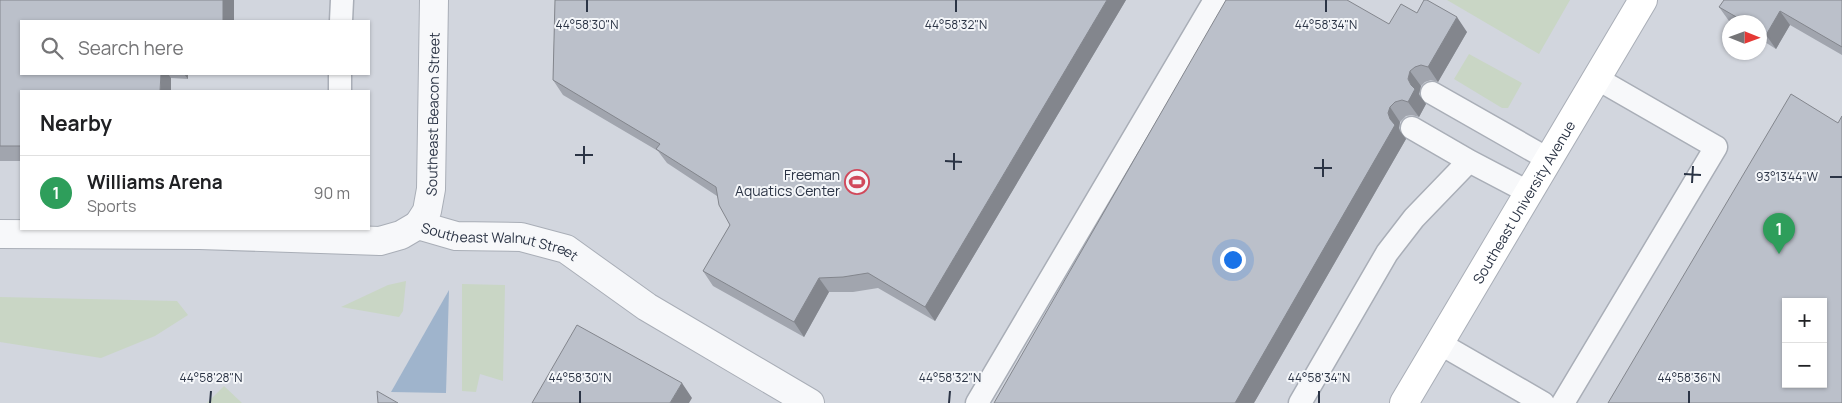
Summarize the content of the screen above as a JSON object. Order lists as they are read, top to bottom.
{
  "streets": {
    "main road": ["Southeast University Avenue"],
    "street": ["Southeast Beacon Street", "Southeast Walnut Street"]
  },
  "crossings": [
    ["Southeast Beacon Street", "Southeast Walnut Street"]
  ],
  "places": {
    "sports": ["Freeman Aquatics Center"]
  },
  "north": "right",
  "page": {
    "search": "Search here",
    "heading": "Nearby",
    "list": [
      {
        "mark": "1",
        "name": "Williams Arena",
        "note": "Sports",
        "value": "90 m"
      }
    ],
    "pins": "1",
    "map_buttons": ["+", "−"]
  },
  "coordinates": [
    "44°58'30\"N",
    "44°58'32\"N",
    "44°58'34\"N",
    "93°13'44\"W",
    "44°58'28\"N",
    "44°58'36\"N"
  ]
}
